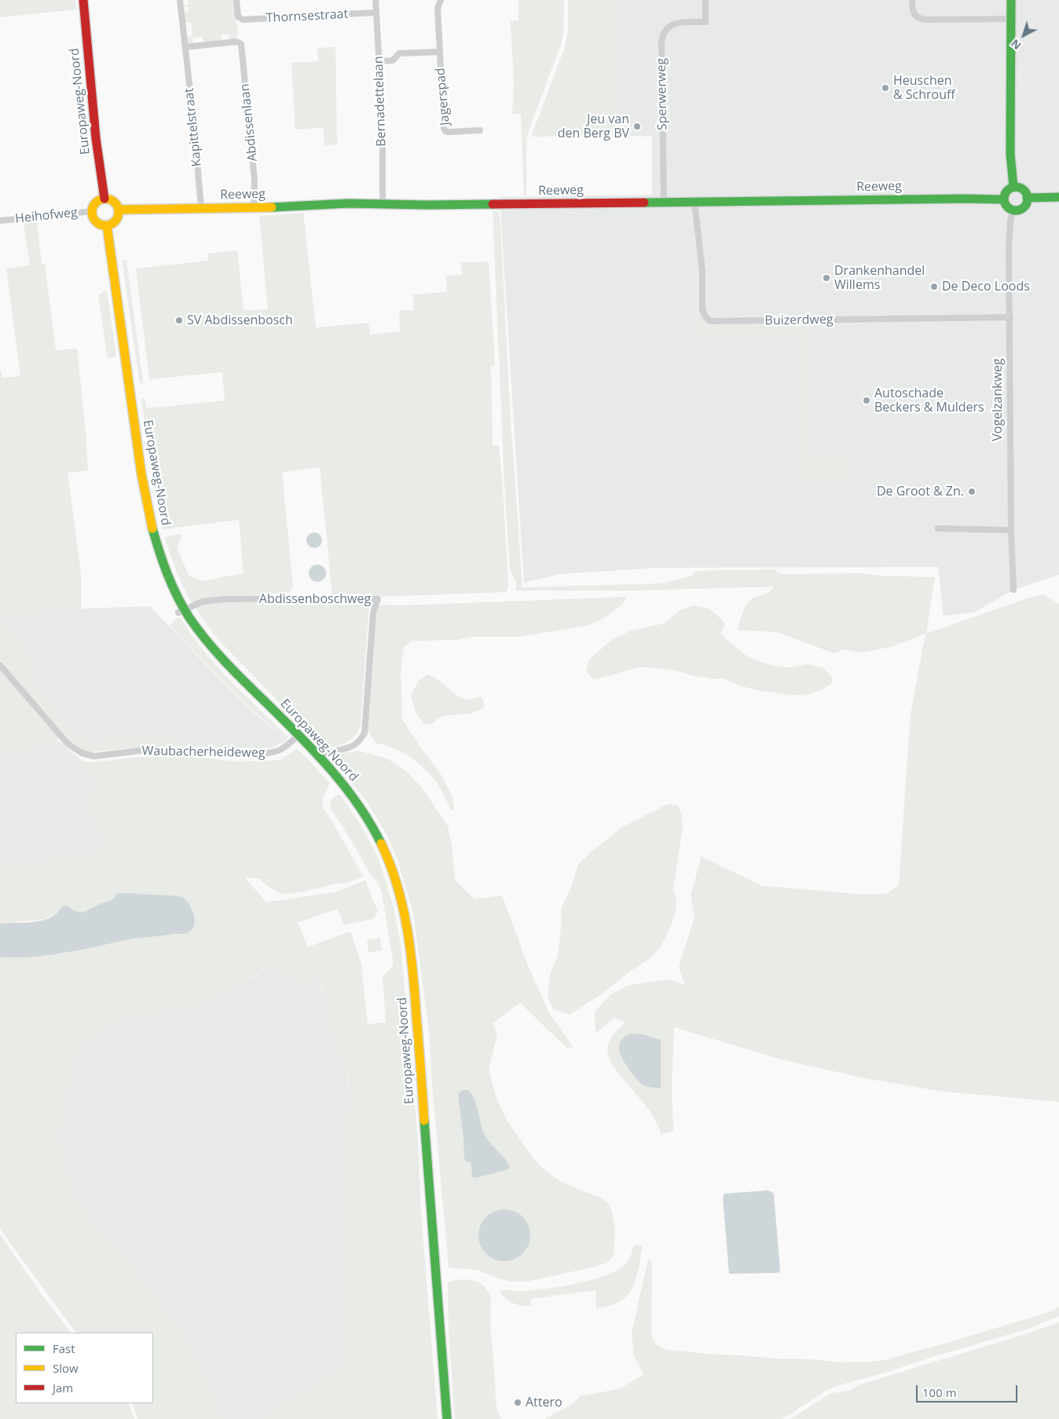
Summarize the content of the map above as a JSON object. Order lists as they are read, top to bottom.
{
  "streets": {
    "street": [
      "Thornsestraat",
      "Sperwerweg",
      "Jagerspad",
      "Europaweg-Noord",
      "Bernadettelaan",
      "Abdissenlaan",
      "Kapittelstraat",
      "Reeweg",
      "Heihofweg",
      "Buizerdweg",
      "Vogelzankweg",
      "Abdissenboschweg",
      "Waubacherheideweg"
    ]
  },
  "crossings": [
    ["Thornsestraat", "Bernadettelaan"],
    ["Sperwerweg", "Reeweg"],
    ["Jagerspad", "Bernadettelaan"],
    ["Europaweg-Noord", "Reeweg"],
    ["Europaweg-Noord", "Heihofweg"],
    ["Europaweg-Noord", "Abdissenboschweg"],
    ["Europaweg-Noord", "Waubacherheideweg"],
    ["Bernadettelaan", "Reeweg"],
    ["Abdissenlaan", "Kapittelstraat"],
    ["Abdissenlaan", "Reeweg"],
    ["Kapittelstraat", "Reeweg"],
    ["Reeweg", "Heihofweg"],
    ["Reeweg", "Buizerdweg"],
    ["Reeweg", "Vogelzankweg"],
    ["Buizerdweg", "Vogelzankweg"]
  ],
  "places": [
    "Heuschen & Schrouff",
    "Jeu van den Berg BV",
    "Drankenhandel Willems",
    "De Deco Loods",
    "SV Abdissenbosch",
    "Autoschade Beckers & Mulders",
    "De Groot & Zn.",
    "Attero"
  ],
  "legend": ["Fast", "Slow", "Jam"],
  "scale_bar": "100 m",
  "north": "bottom left"
}
